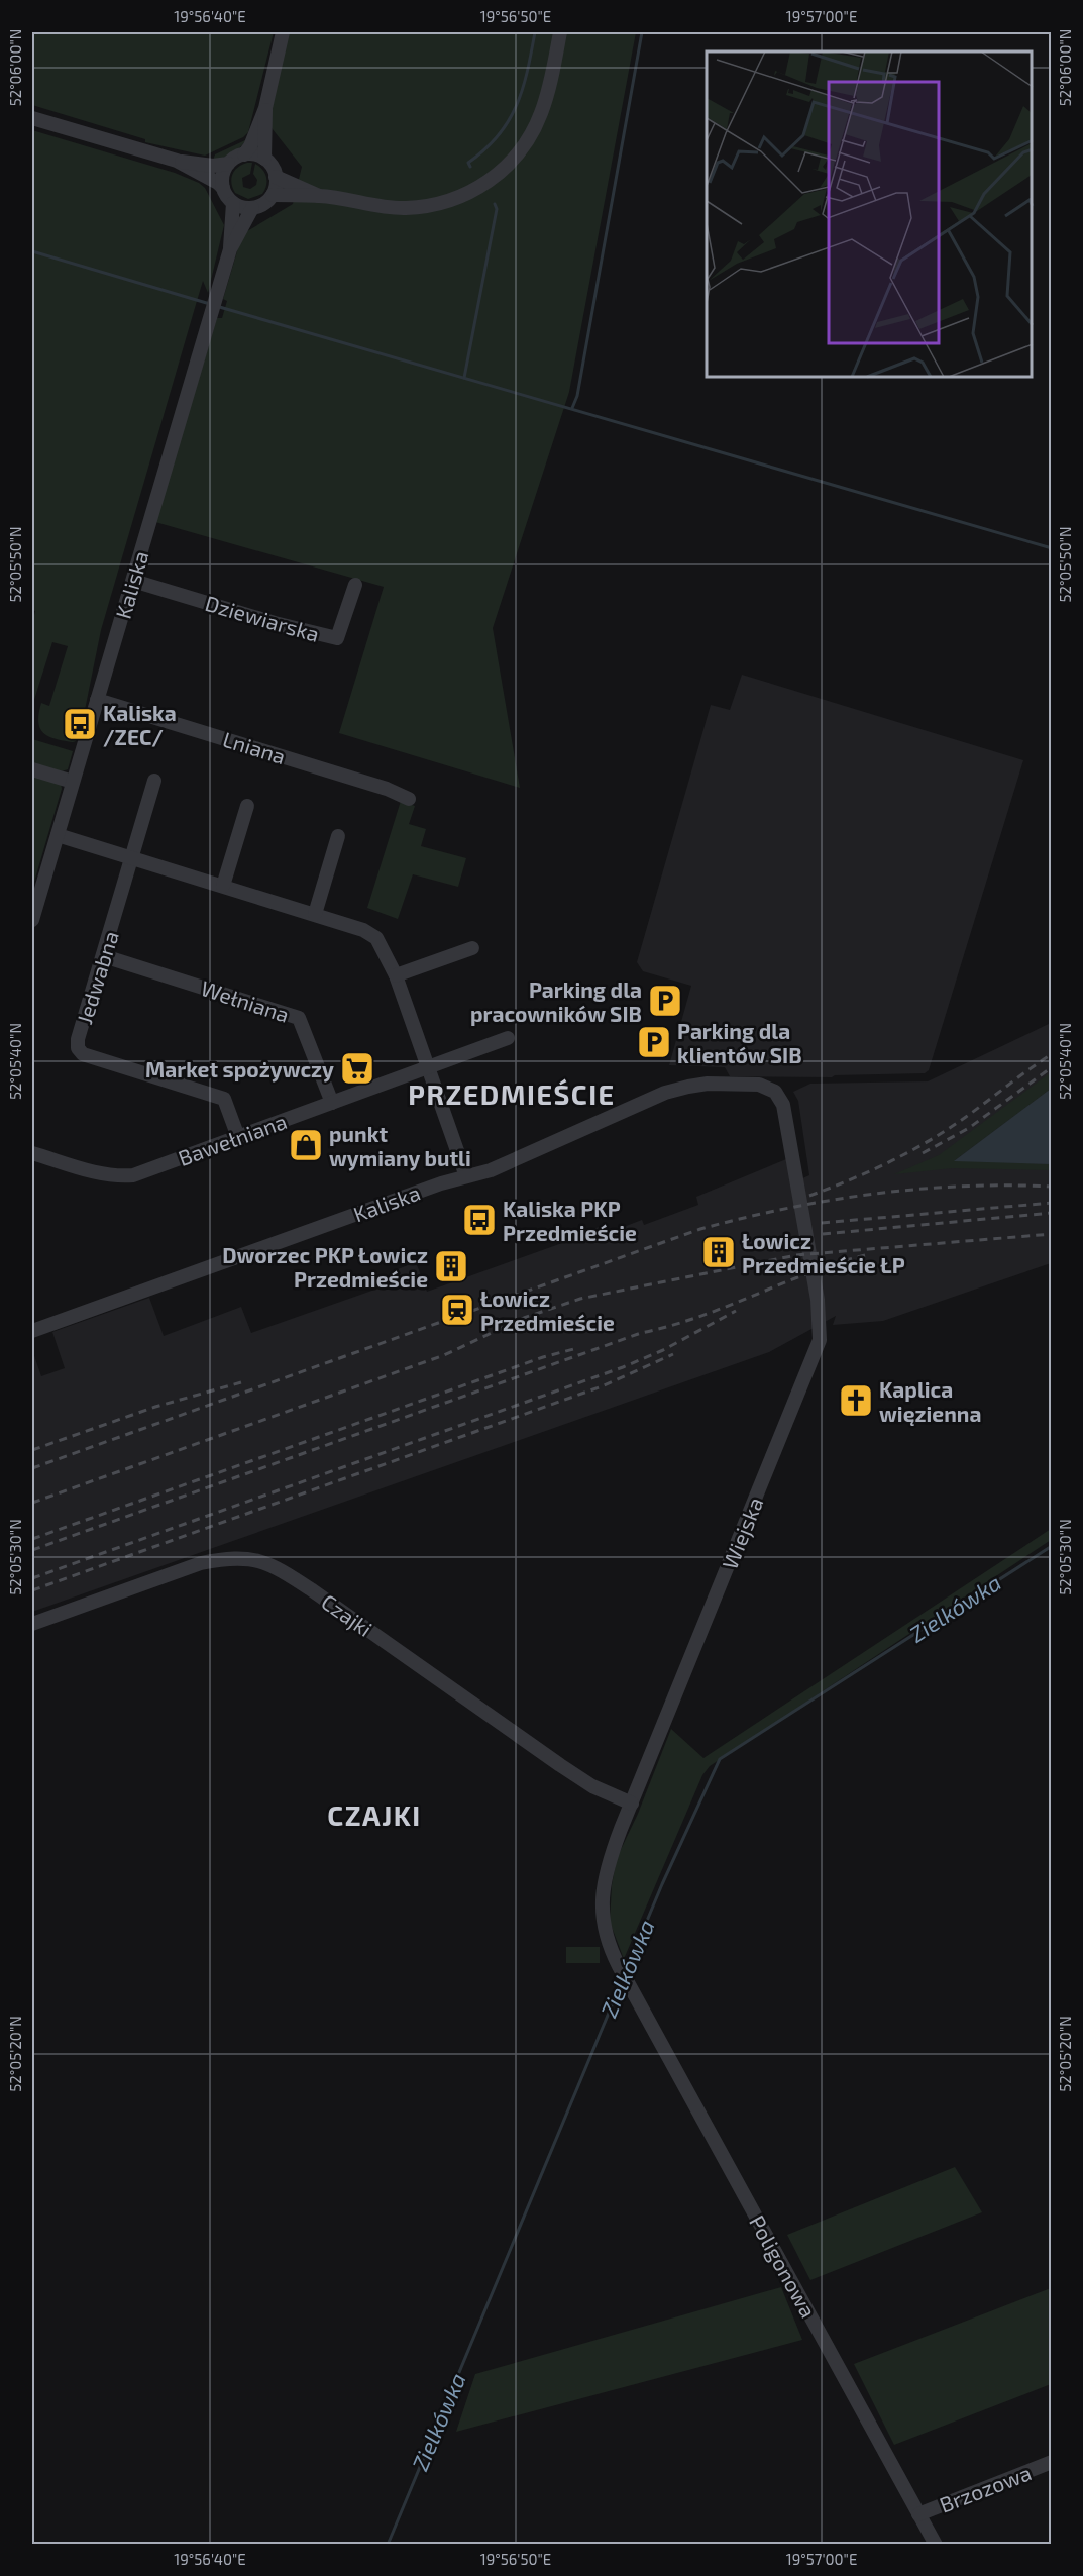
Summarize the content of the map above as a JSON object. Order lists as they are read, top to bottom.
{
  "streets": {
    "street": [
      "Kaliska",
      "Dziewiarska",
      "Lniana",
      "Jedwabna",
      "Wełniana",
      "Bawełniana",
      "Wiejska",
      "Czajki",
      "Poligonowa",
      "Brzozowa"
    ]
  },
  "crossings": [
    ["Kaliska", "Dziewiarska"],
    ["Kaliska", "Lniana"],
    ["Kaliska", "Wiejska"],
    ["Jedwabna", "Wełniana"],
    ["Jedwabna", "Bawełniana"],
    ["Wełniana", "Bawełniana"],
    ["Wiejska", "Czajki"],
    ["Wiejska", "Poligonowa"],
    ["Poligonowa", "Brzozowa"]
  ],
  "districts": ["PRZEDMIEŚCIE", "CZAJKI"],
  "water": ["Zielkówka"],
  "places": {
    "bus stop": ["Kaliska /ZEC/", "Kaliska PKP Przedmieście"],
    "parking": ["Parking dla pracowników SIB", "Parking dla klientów SIB"],
    "supermarket": ["Market spożywczy"],
    "shop": ["punkt wymiany butli"],
    "building": ["Łowicz Przedmieście ŁP", "Dworzec PKP Łowicz Przedmieście"],
    "station": ["Łowicz Przedmieście"],
    "church": ["Kaplica więzienna"]
  },
  "coordinates": [
    "19°56'40\"E",
    "19°56'50\"E",
    "19°57'00\"E",
    "52°06'00\"N",
    "52°05'50\"N",
    "52°05'40\"N",
    "52°05'30\"N",
    "52°05'20\"N"
  ]
}
